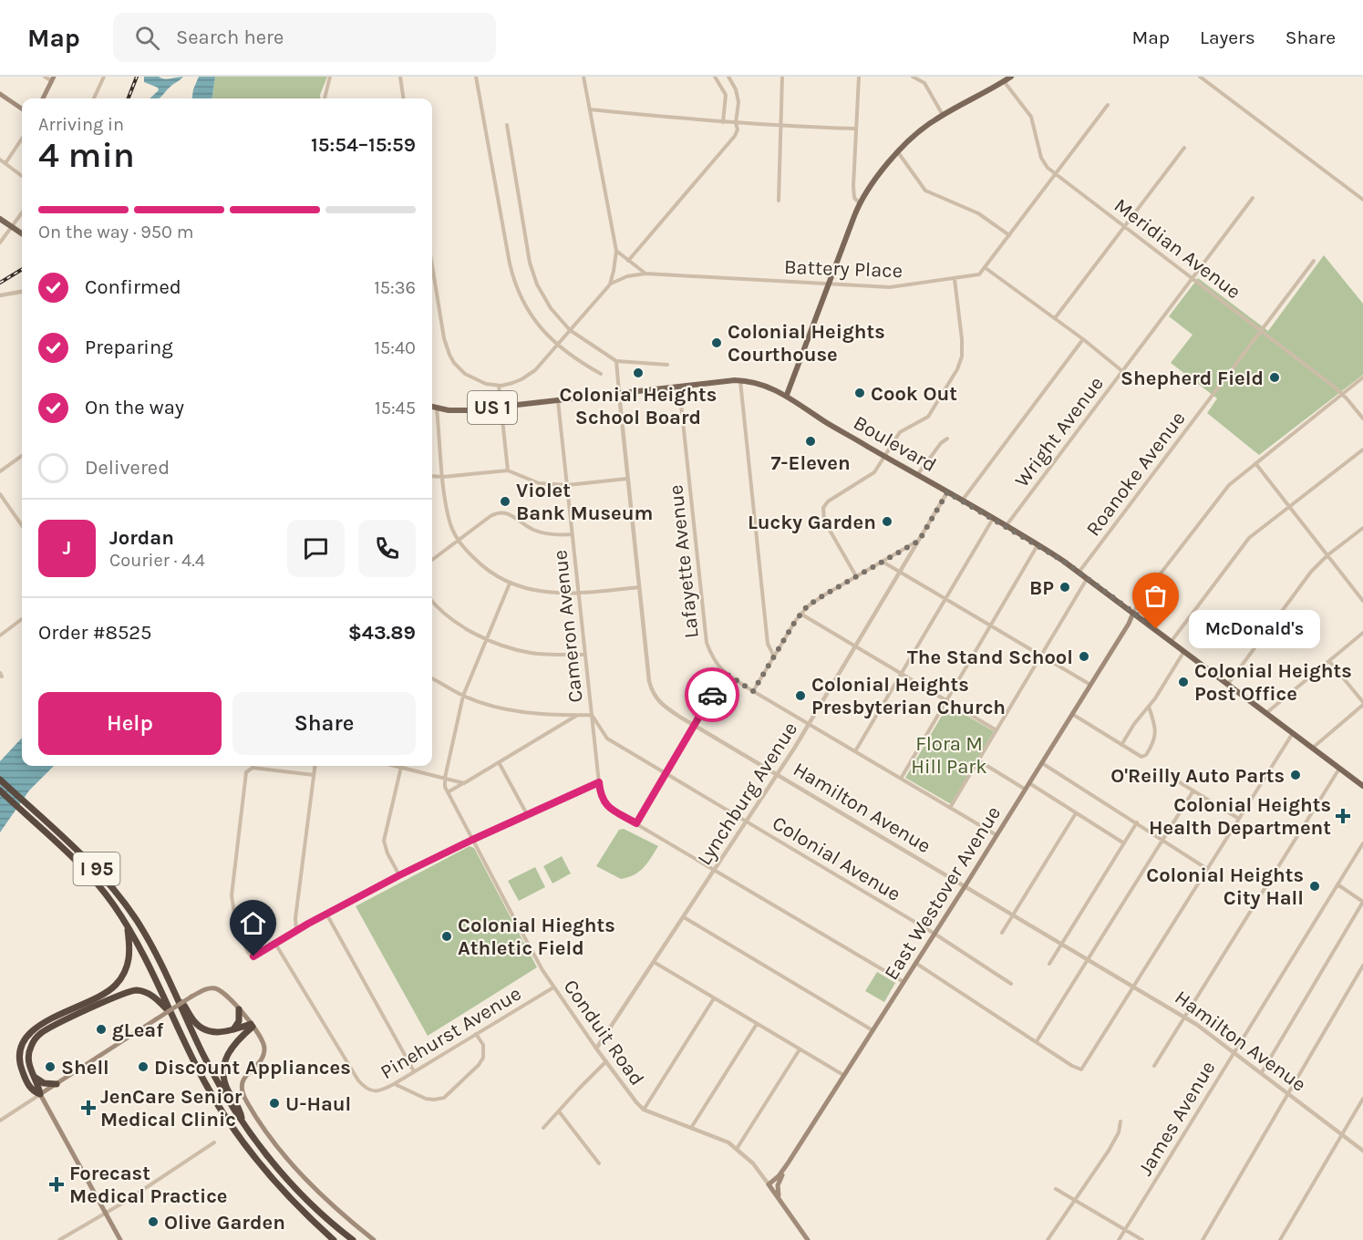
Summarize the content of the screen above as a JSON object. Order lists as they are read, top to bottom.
{
  "streets": {
    "highway": ["I 95"],
    "main road": [
      "US 1",
      "Boulevard",
      "East Westover Avenue",
      "Conduit Road"
    ],
    "street": [
      "Meridian Avenue",
      "Battery Place",
      "Wright Avenue",
      "Roanoke Avenue",
      "Lafayette Avenue",
      "Cameron Avenue",
      "Lynchburg Avenue",
      "Hamilton Avenue",
      "Colonial Avenue",
      "Pinehurst Avenue",
      "James Avenue"
    ]
  },
  "crossings": [
    ["Meridian Avenue", "Wright Avenue"],
    ["Meridian Avenue", "Roanoke Avenue"],
    ["Wright Avenue", "Boulevard"],
    ["Boulevard", "Roanoke Avenue"],
    ["Boulevard", "Lafayette Avenue"],
    ["Boulevard", "Cameron Avenue"],
    ["Boulevard", "Lynchburg Avenue"],
    ["Boulevard", "Hamilton Avenue"],
    ["Boulevard", "East Westover Avenue"],
    ["Lafayette Avenue", "Lynchburg Avenue"],
    ["Lafayette Avenue", "East Westover Avenue"],
    ["Cameron Avenue", "Colonial Avenue"],
    ["Lynchburg Avenue", "Hamilton Avenue"],
    ["Lynchburg Avenue", "Colonial Avenue"],
    ["Lynchburg Avenue", "Conduit Road"],
    ["Hamilton Avenue", "East Westover Avenue"],
    ["Hamilton Avenue", "James Avenue"],
    ["Colonial Avenue", "East Westover Avenue"],
    ["East Westover Avenue", "Conduit Road"],
    ["Pinehurst Avenue", "Conduit Road"]
  ],
  "parks": ["Flora M Hill Park"],
  "places": {
    "other": [
      "Colonial Heights Courthouse",
      "Colonial Heights School Board",
      "Shepherd Field",
      "Cook Out",
      "7-Eleven",
      "Violet Bank Museum",
      "Lucky Garden",
      "BP",
      "McDonald's",
      "The Stand School",
      "Colonial Heights Post Office",
      "Colonial Heights Presbyterian Church",
      "O'Reilly Auto Parts",
      "Colonial Heights City Hall",
      "Colonial Hieghts Athletic Field",
      "gLeaf",
      "Shell",
      "Discount Appliances",
      "U-Haul",
      "Olive Garden"
    ],
    "health": ["Colonial Heights Health Department", "JenCare Senior Medical Clinic", "Forecast Medical Practice"]
  },
  "page": {
    "header": "Map",
    "search": "Search here",
    "nav": ["Map", "Layers", "Share"],
    "heading": ["4 min", "Arriving in", "15:54–15:59"],
    "panel": [
      "Jordan",
      "Courier · 4.4",
      "Order #8525",
      "$43.89"
    ],
    "bar": "On the way · 950 m",
    "list": [
      ["Confirmed", "15:36"],
      ["Preparing", "15:40"],
      ["On the way", "15:45"],
      "Delivered"
    ],
    "round": "J",
    "bubble": "McDonald's",
    "buttons": ["Help", "Share"]
  }
}
